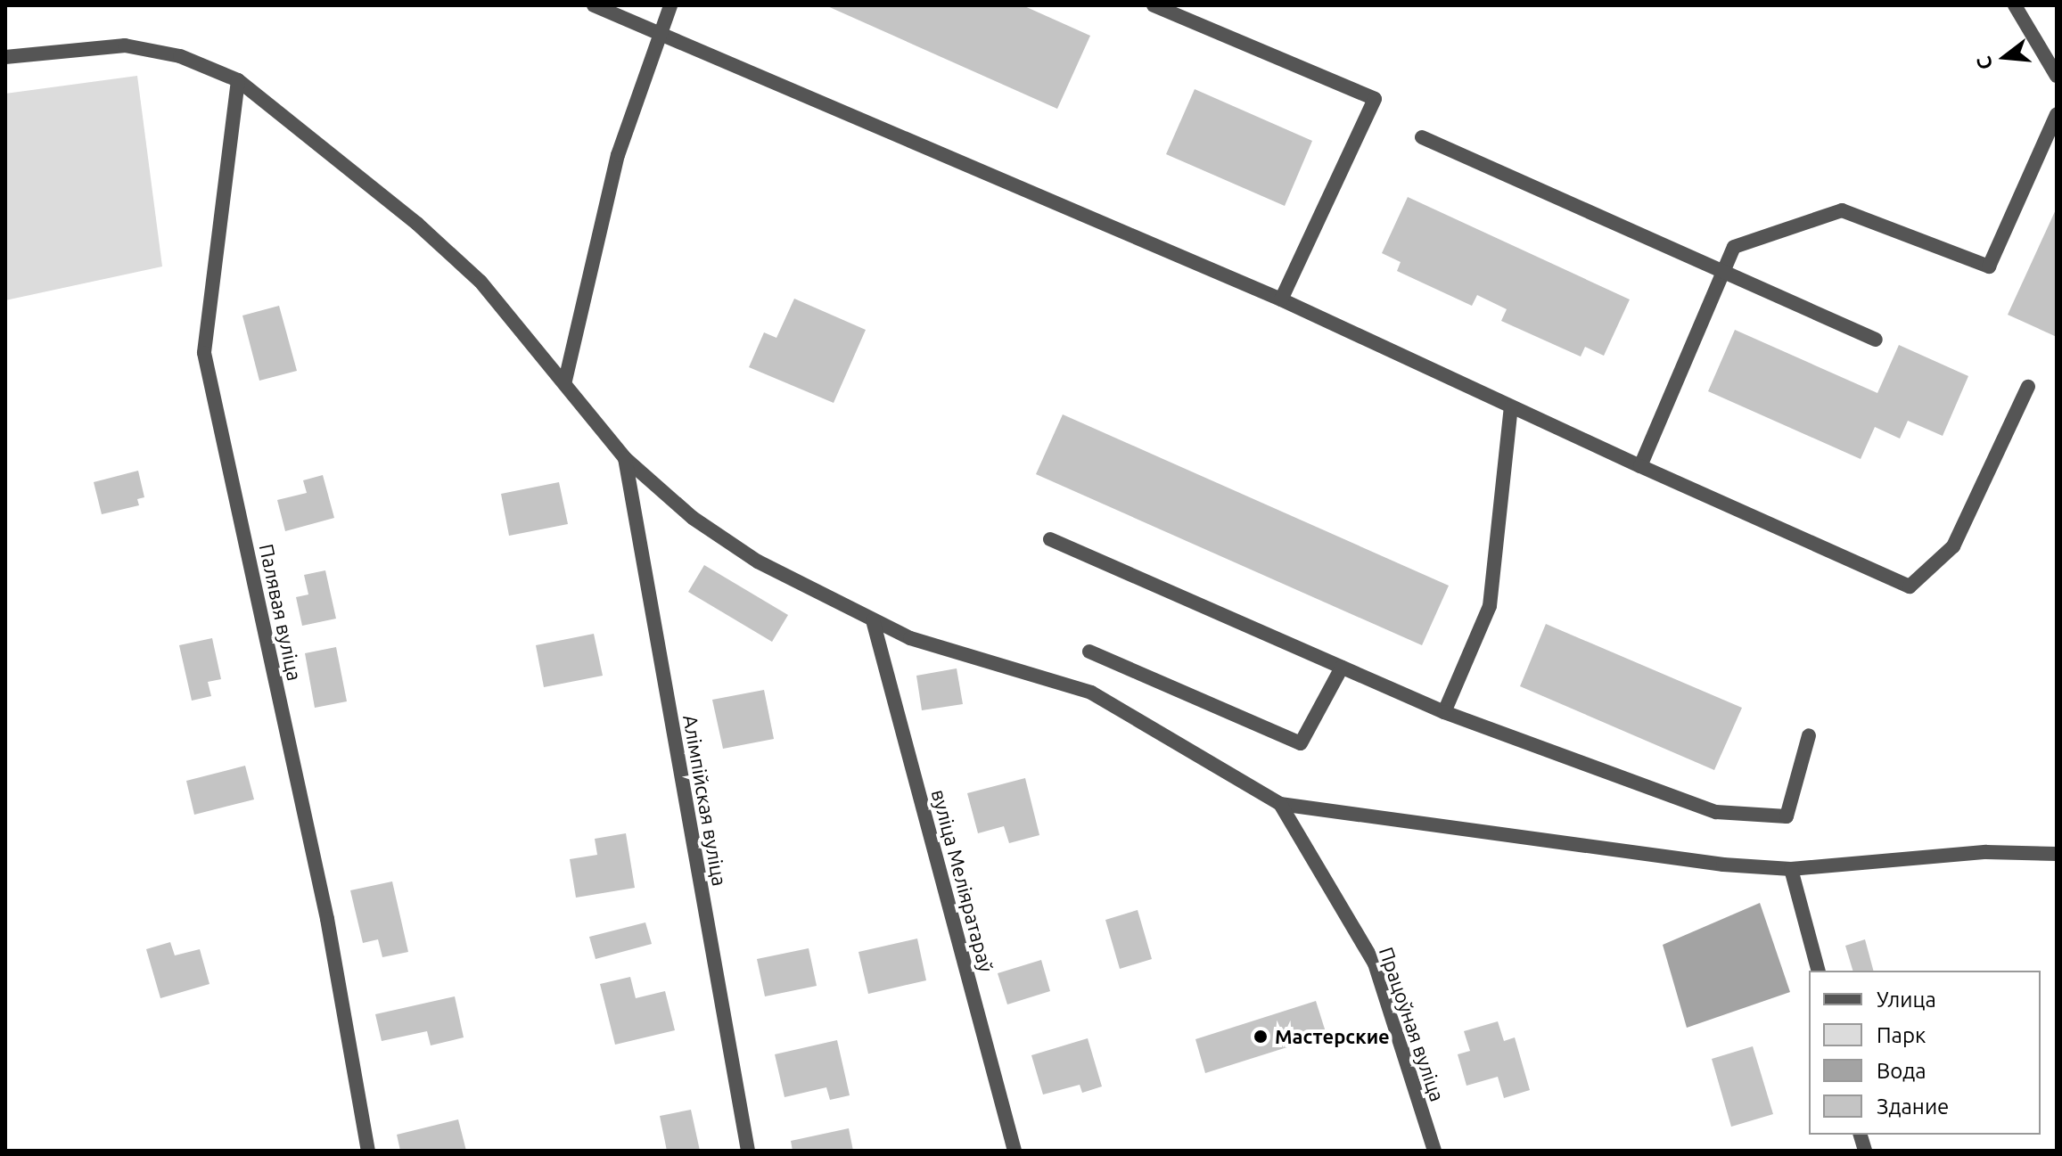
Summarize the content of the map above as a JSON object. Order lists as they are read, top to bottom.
{
  "streets": {
    "street": [
      "Палявая вуліца",
      "Алімпійская вуліца",
      "вуліца Меліяратараў",
      "Працоўная вуліца"
    ]
  },
  "places": ["Мастерские"],
  "legend": [
    "Улица",
    "Парк",
    "Вода",
    "Здание"
  ],
  "north": "left"
}
